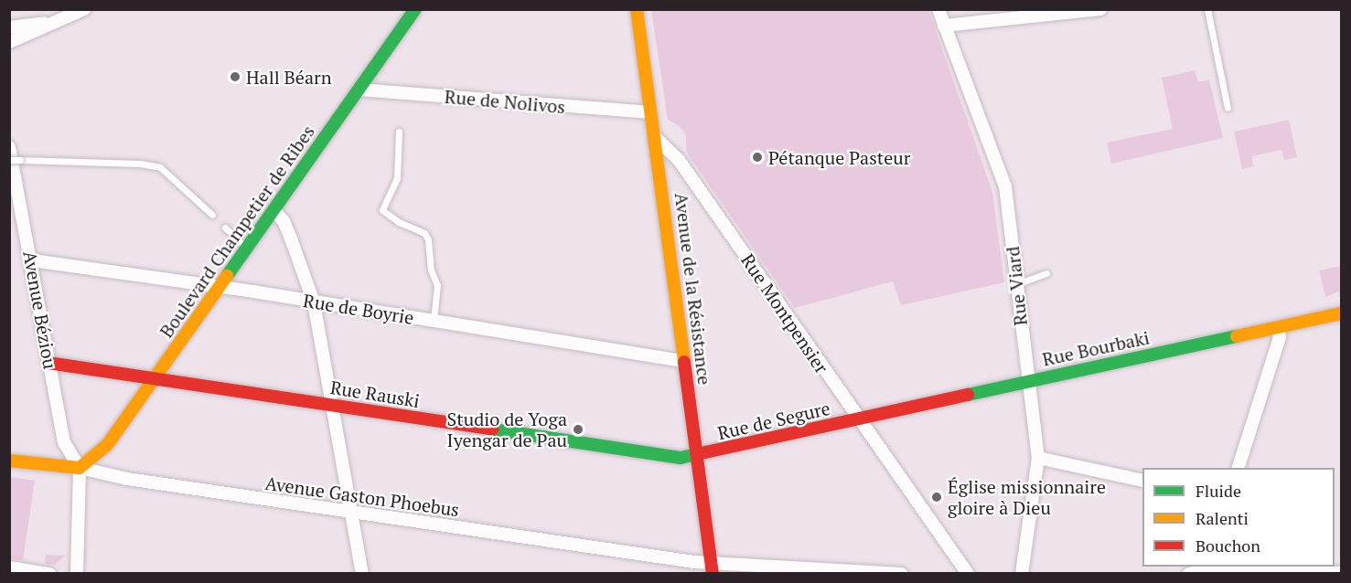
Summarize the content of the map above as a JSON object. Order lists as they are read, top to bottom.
{
  "streets": {
    "street": [
      "Rue de Nolivos",
      "Boulevard Champetier de Ribes",
      "Rue Viard",
      "Avenue de la Résistance",
      "Rue de Boyrie",
      "Avenue Béziou",
      "Rue Montpensier",
      "Rue Bourbaki",
      "Rue Rauski",
      "Rue de Segure",
      "Avenue Gaston Phoebus"
    ]
  },
  "crossings": [
    ["Rue de Nolivos", "Boulevard Champetier de Ribes"],
    ["Rue de Nolivos", "Avenue de la Résistance"],
    ["Boulevard Champetier de Ribes", "Rue de Boyrie"],
    ["Boulevard Champetier de Ribes", "Avenue Béziou"],
    ["Boulevard Champetier de Ribes", "Rue Rauski"],
    ["Boulevard Champetier de Ribes", "Avenue Gaston Phoebus"],
    ["Rue Viard", "Rue Bourbaki"],
    ["Avenue de la Résistance", "Rue de Boyrie"],
    ["Avenue de la Résistance", "Rue Montpensier"],
    ["Avenue de la Résistance", "Rue Rauski"],
    ["Avenue de la Résistance", "Rue de Segure"],
    ["Avenue de la Résistance", "Avenue Gaston Phoebus"],
    ["Rue de Boyrie", "Avenue Béziou"],
    ["Avenue Béziou", "Rue Rauski"],
    ["Avenue Béziou", "Avenue Gaston Phoebus"],
    ["Rue Montpensier", "Rue Bourbaki"],
    ["Rue Montpensier", "Rue de Segure"],
    ["Rue Bourbaki", "Rue de Segure"],
    ["Rue Rauski", "Rue de Segure"]
  ],
  "places": [
    "Hall Béarn",
    "Pétanque Pasteur",
    "Studio de Yoga Iyengar de Pau",
    "Église missionnaire gloire à Dieu"
  ],
  "legend": ["Fluide", "Ralenti", "Bouchon"]
}
